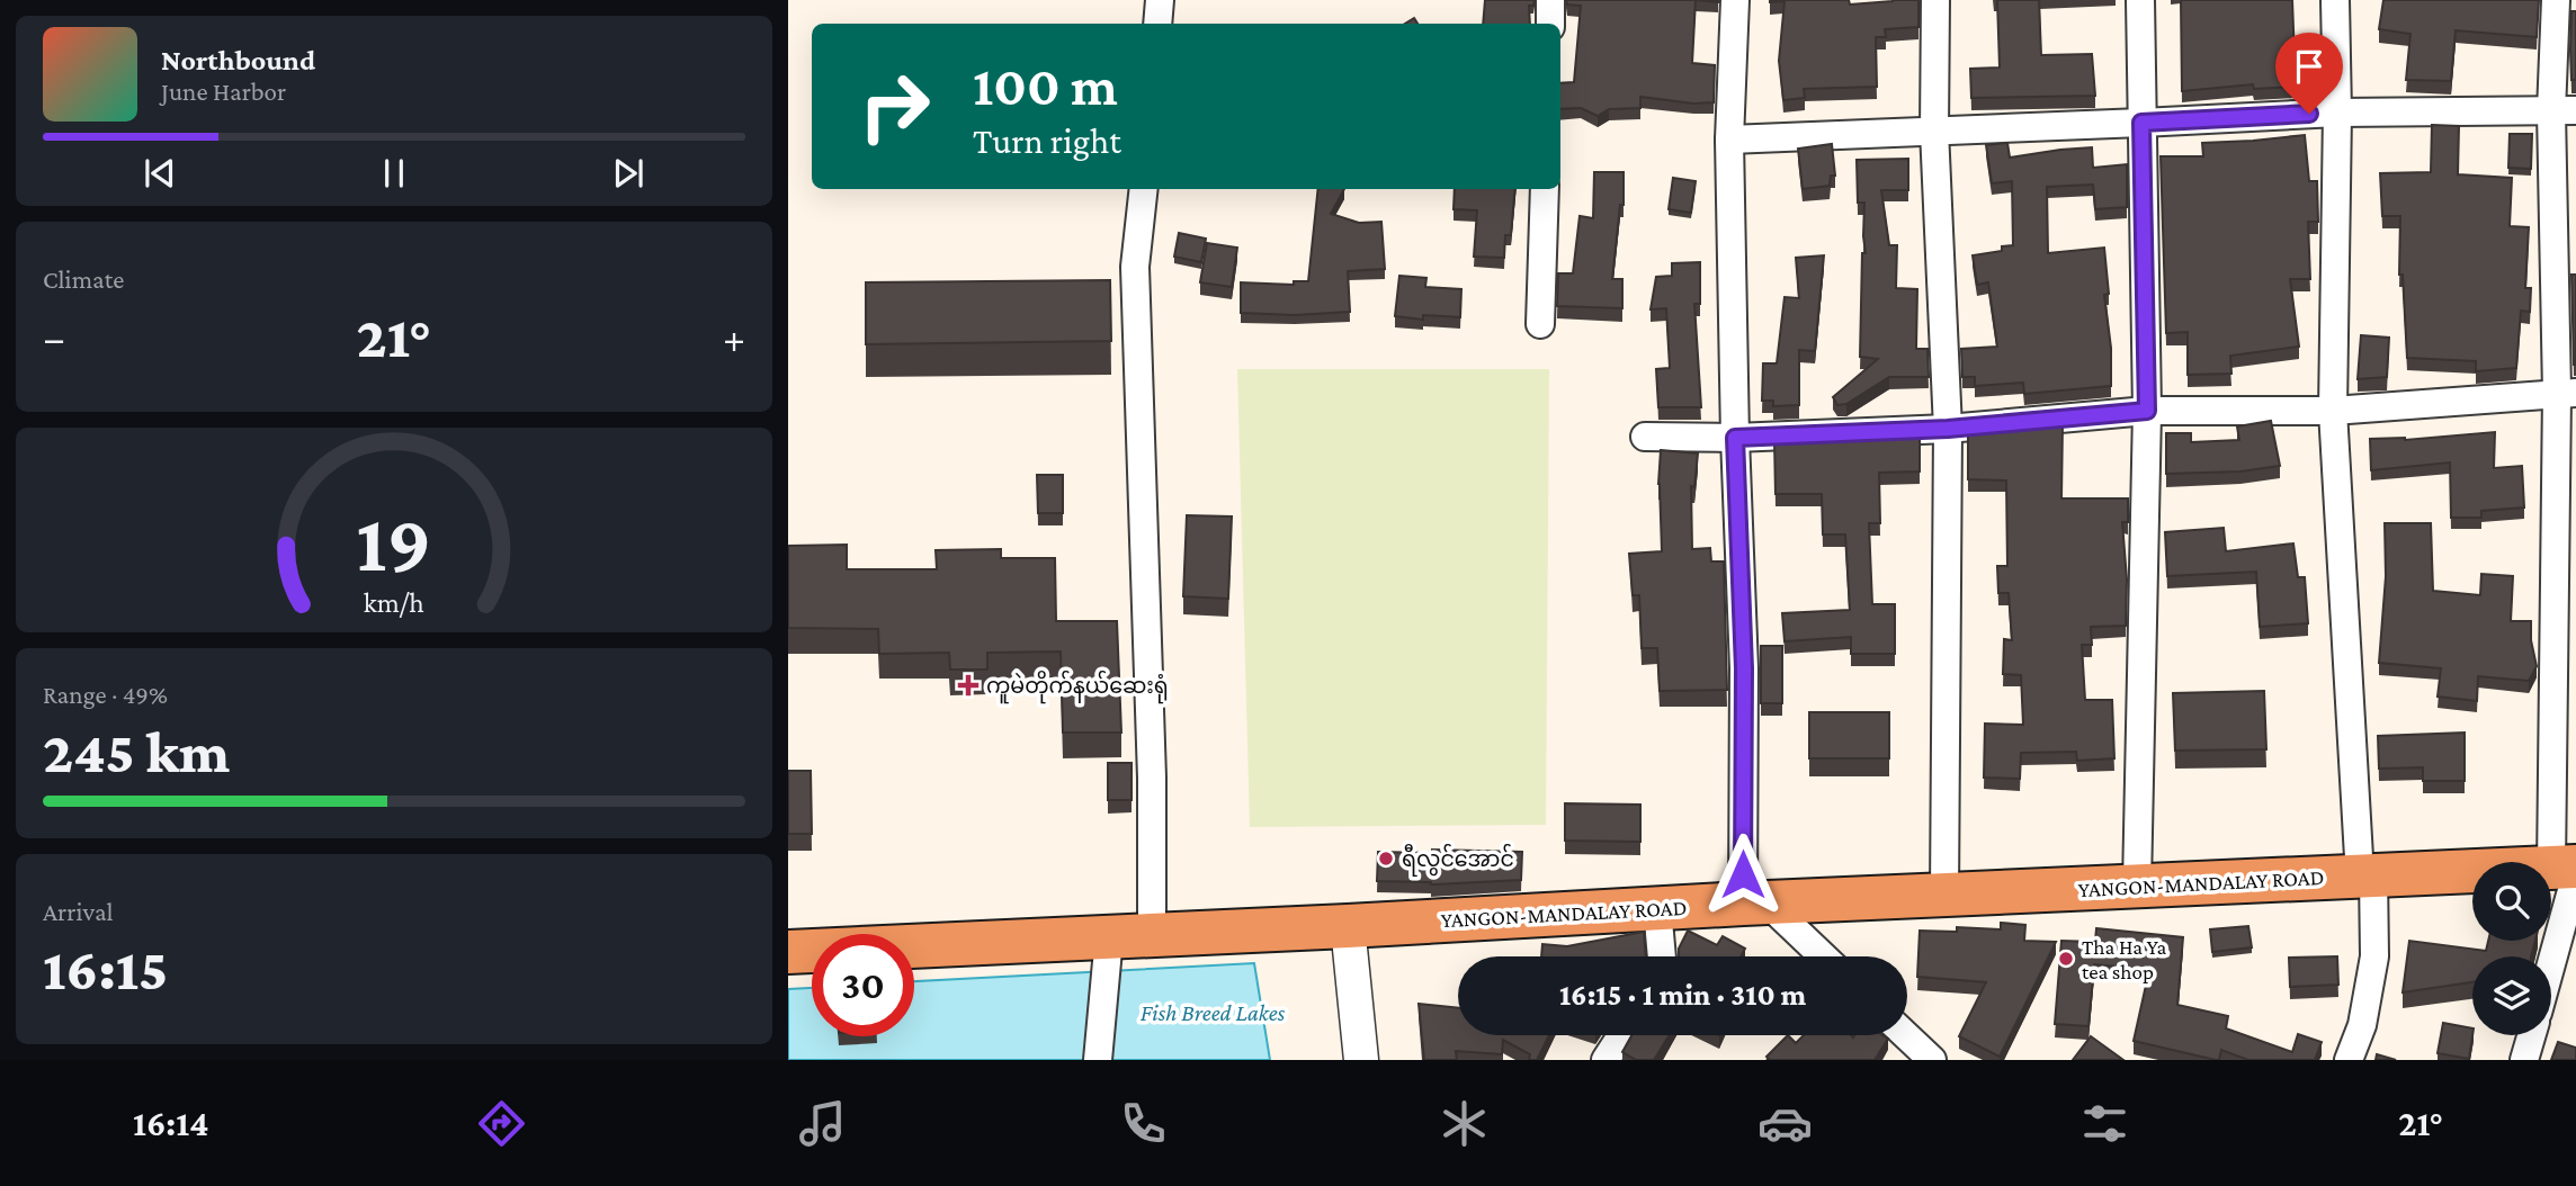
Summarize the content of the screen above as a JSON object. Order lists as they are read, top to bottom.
{
  "streets": {
    "highway": ["YANGON-MANDALAY ROAD"]
  },
  "water": ["Fish Breed Lakes"],
  "places": {
    "health": ["ကူမဲတိုက်နယ်ဆေးရုံ"],
    "other": ["ရီလွင်အောင်", "Tha Ha Ya tea shop"]
  },
  "page": {
    "turn": ["100 m", "Turn right"],
    "song": ["Northbound", "June Harbor"],
    "tile": [
      "Climate",
      ["Range · 49%", "245 km"],
      ["Arrival", "16:15"]
    ],
    "heat": ["−", "21°", "+"],
    "limit": "30",
    "trip": "16:15 · 1 min · 310 m",
    "tabs": ["16:14", "21°"],
    "gauge": ["19", "km/h"]
  }
}
